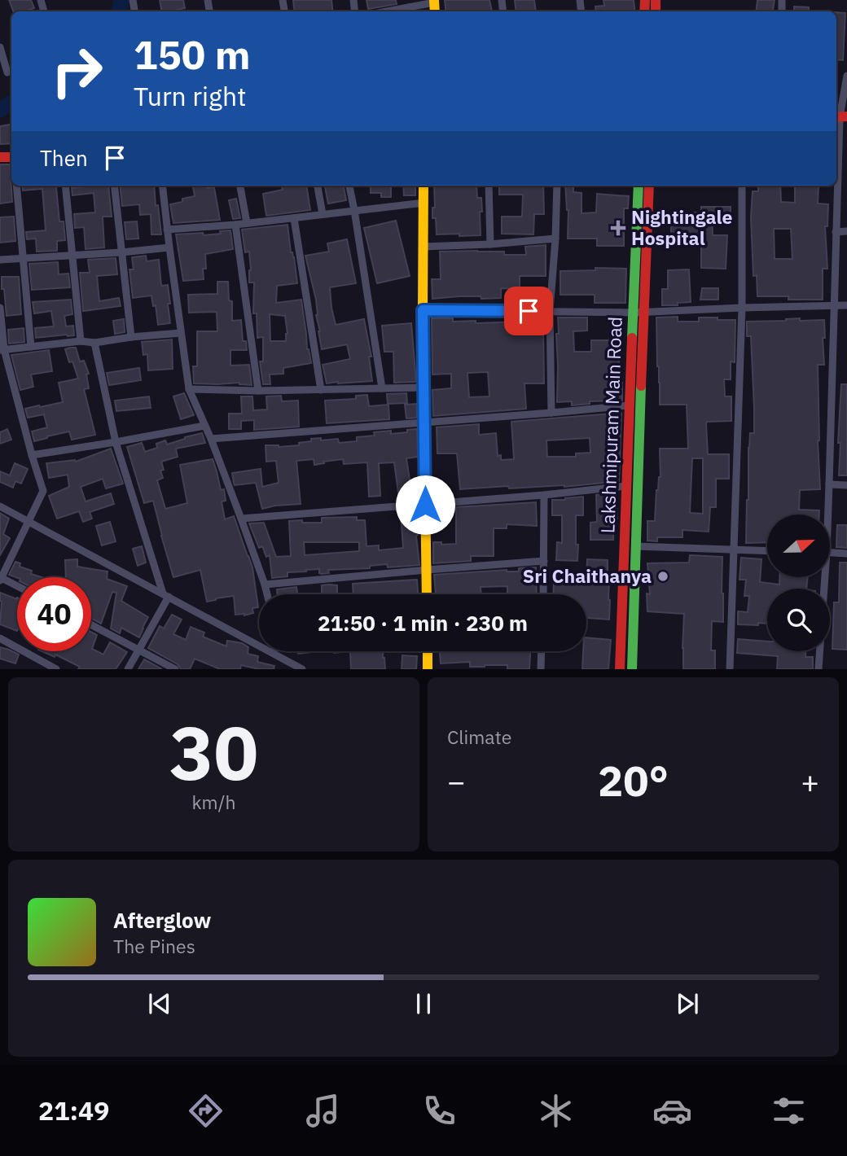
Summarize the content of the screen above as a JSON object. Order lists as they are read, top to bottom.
{
  "streets": {
    "main road": ["Lakshmipuram Main Road"]
  },
  "places": {
    "health": ["Nightingale Hospital"],
    "other": ["Sri Chaithanya"]
  },
  "north": "right",
  "page": {
    "turn": ["150 m", "Turn right"],
    "then": "Then",
    "limit": "40",
    "trip": "21:50 · 1 min · 230 m",
    "tile": [
      ["30", "km/h"],
      "Climate"
    ],
    "heat": ["−", "20°", "+"],
    "song": ["Afterglow", "The Pines"],
    "tabs": "21:49"
  }
}
